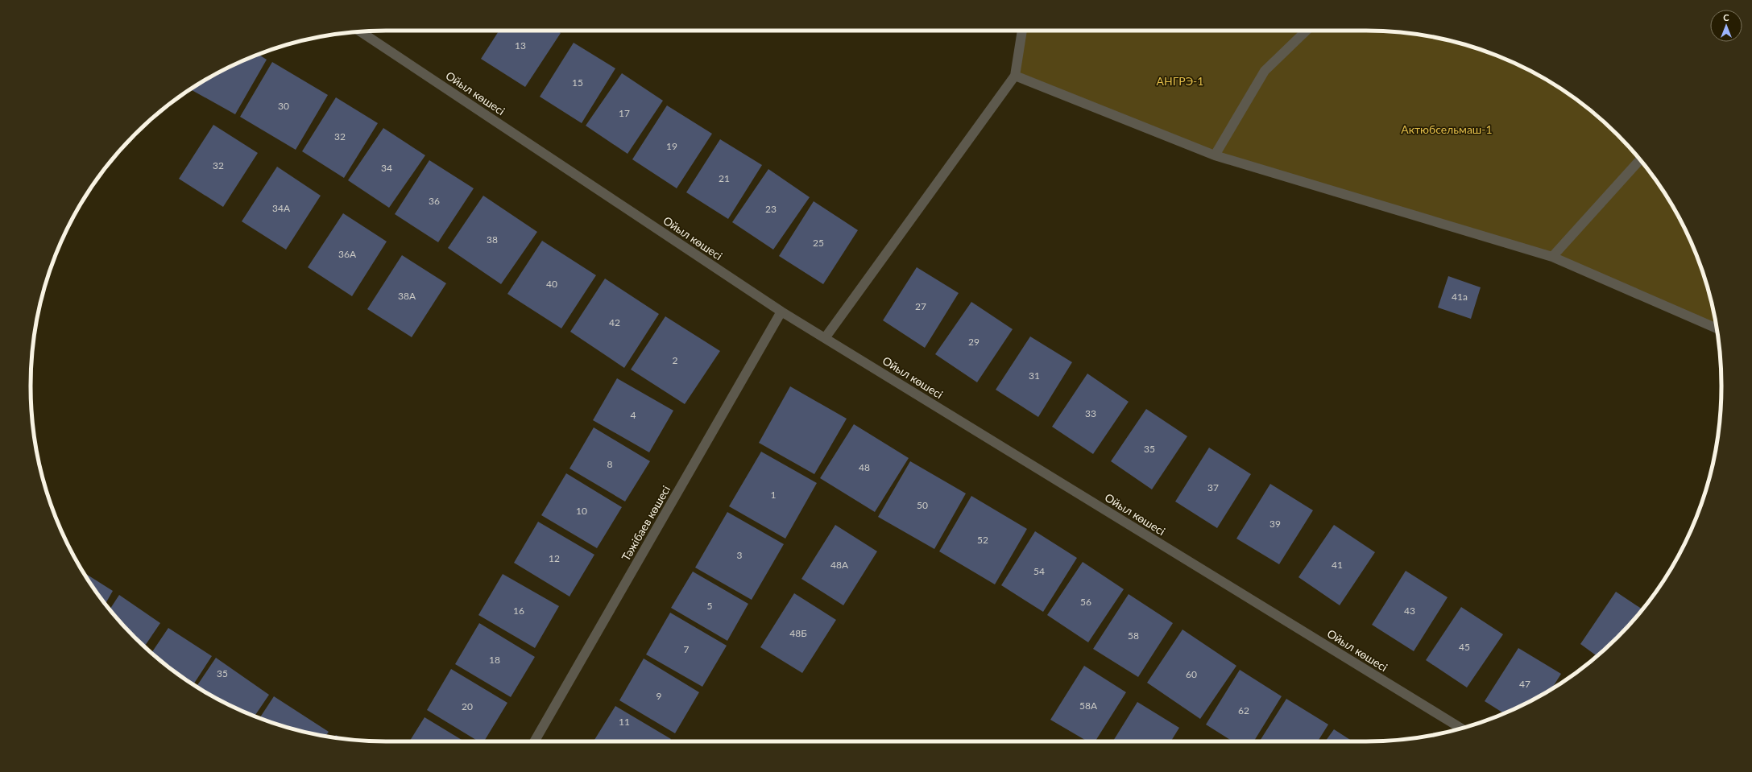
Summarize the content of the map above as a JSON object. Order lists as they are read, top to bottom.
{
  "streets": {
    "street": ["Ойыл көшесі", "Тәжібаев көшесі"]
  },
  "crossings": [
    ["Ойыл көшесі", "Тәжібаев көшесі"]
  ],
  "parks": ["АНГРЭ-1", "Актюбсельмаш-1"],
  "house_numbers": [
    "13",
    "15",
    "30",
    "17",
    "32",
    "19",
    "32",
    "34",
    "21",
    "36",
    "34А",
    "23",
    "38",
    "25",
    "36А",
    "40",
    "38А",
    "41а",
    "27",
    "42",
    "29",
    "2",
    "31",
    "33",
    "4",
    "35",
    "8",
    "48",
    "37",
    "1",
    "50",
    "10",
    "39",
    "52",
    "3",
    "12",
    "48А",
    "41",
    "54",
    "56",
    "5",
    "16",
    "43",
    "48Б",
    "58",
    "45",
    "7",
    "18",
    "35",
    "60",
    "47",
    "9",
    "58А",
    "20",
    "62",
    "11"
  ],
  "north": "top"
}
